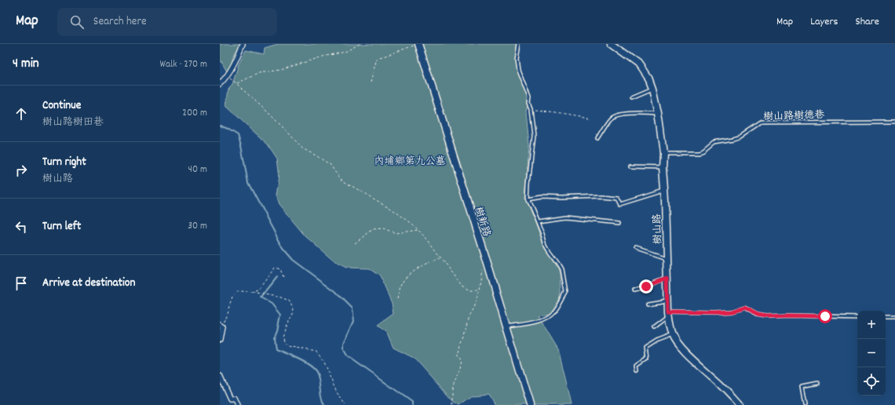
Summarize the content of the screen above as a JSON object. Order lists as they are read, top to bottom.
{
  "streets": {
    "street": ["樹新路", "樹山路"],
    "lane": ["樹山路樹德巷"]
  },
  "crossings": [
    ["樹山路樹德巷", "樹山路"]
  ],
  "parks": ["內埔鄉第九公墓"],
  "page": {
    "header": "Map",
    "search": "Search here",
    "nav": ["Map", "Layers", "Share"],
    "heading": ["4 min", "Walk · 270 m"],
    "list": [
      ["Continue", "樹山路樹田巷", "200 m"],
      ["Turn right", "樹山路", "40 m"],
      ["Turn left", "30 m"],
      "Arrive at destination"
    ],
    "map_buttons": ["+", "−"]
  }
}
